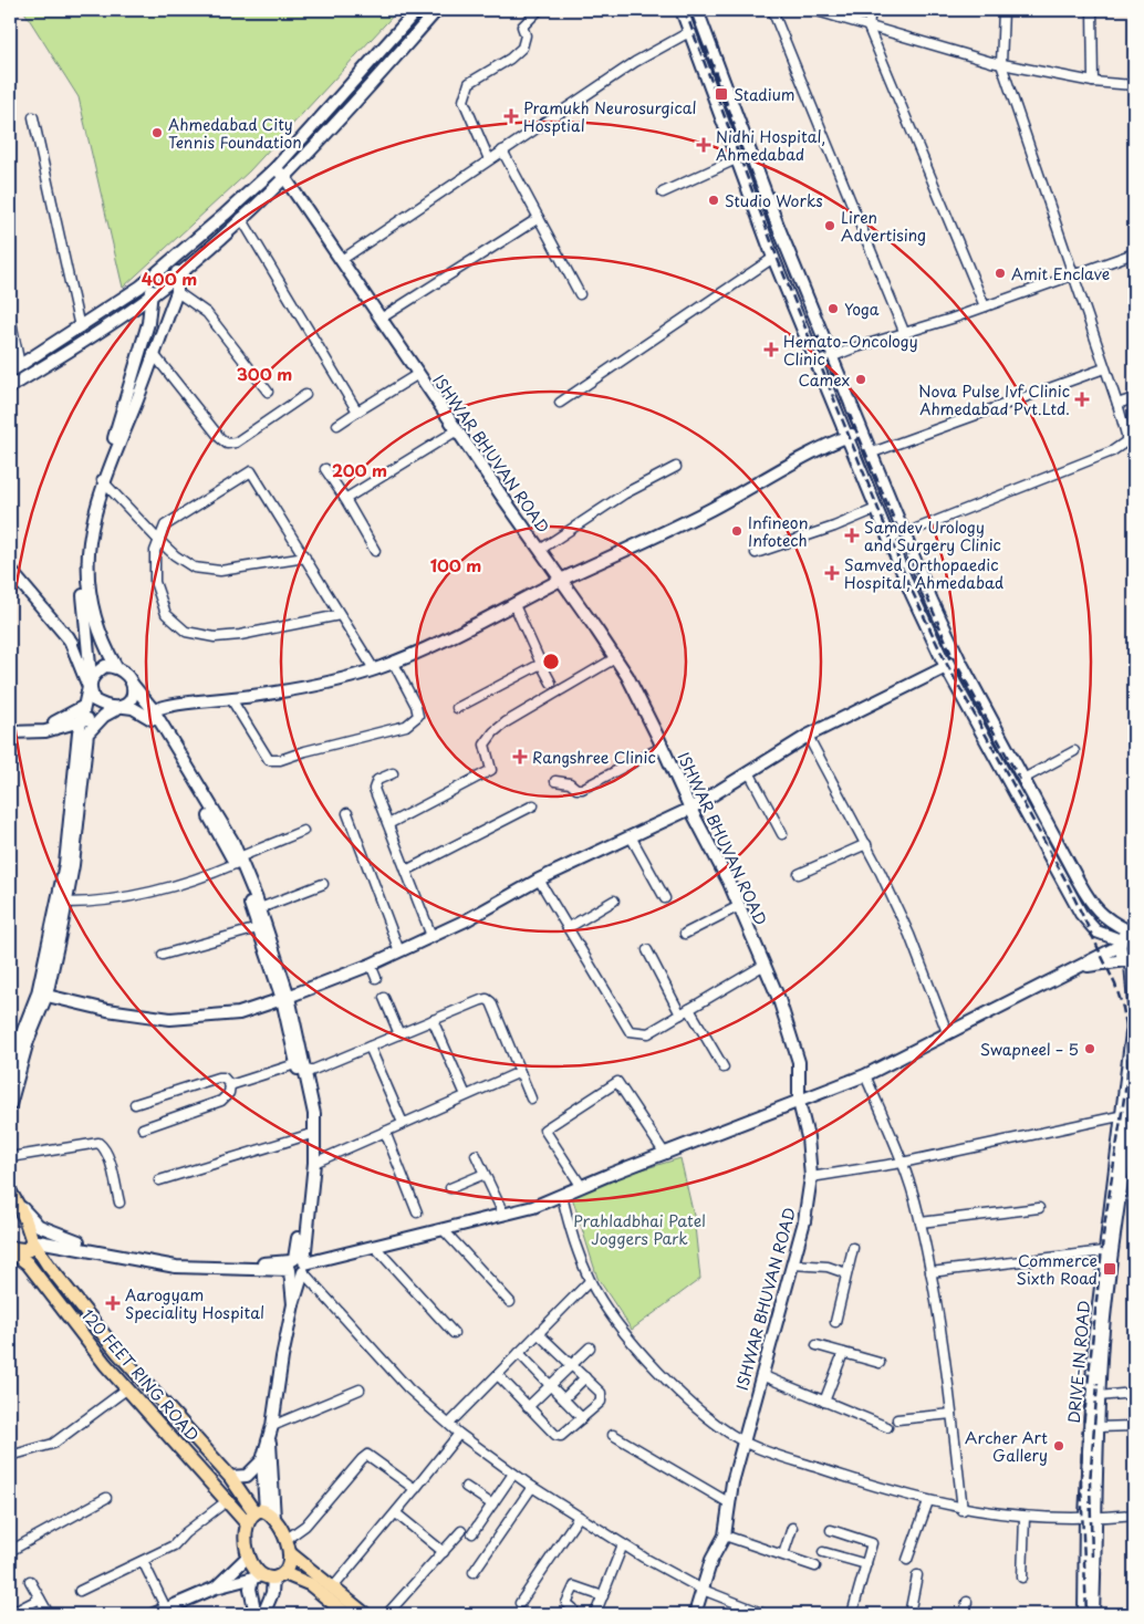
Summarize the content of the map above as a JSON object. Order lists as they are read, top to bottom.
{
  "streets": {
    "main road": ["120 FEET RING ROAD"],
    "street": ["ISHWAR BHUVAN ROAD", "DRIVE-IN ROAD"]
  },
  "parks": ["Prahladbhai Patel Joggers Park"],
  "places": {
    "transit": ["Stadium", "Commerce Sixth Road"],
    "health": [
      "Pramukh Neurosurgical Hosptial",
      "Nidhi Hospital, Ahmedabad",
      "Hemato-Oncology Clinic",
      "Nova Pulse Ivf Clinic Ahmedabad Pvt.Ltd.",
      "Samdev Urology and Surgery Clinic",
      "Samved Orthopaedic Hospital, Ahmedabad",
      "Rangshree Clinic",
      "Aarogyam Speciality Hospital"
    ],
    "other": [
      "Ahmedabad City Tennis Foundation",
      "Studio Works",
      "Liren Advertising",
      "Amit Enclave",
      "Yoga",
      "Camex",
      "Infineon Infotech",
      "Swapneel – 5",
      "Archer Art Gallery"
    ]
  },
  "rings": [
    "400 m",
    "300 m",
    "200 m",
    "100 m"
  ]
}
